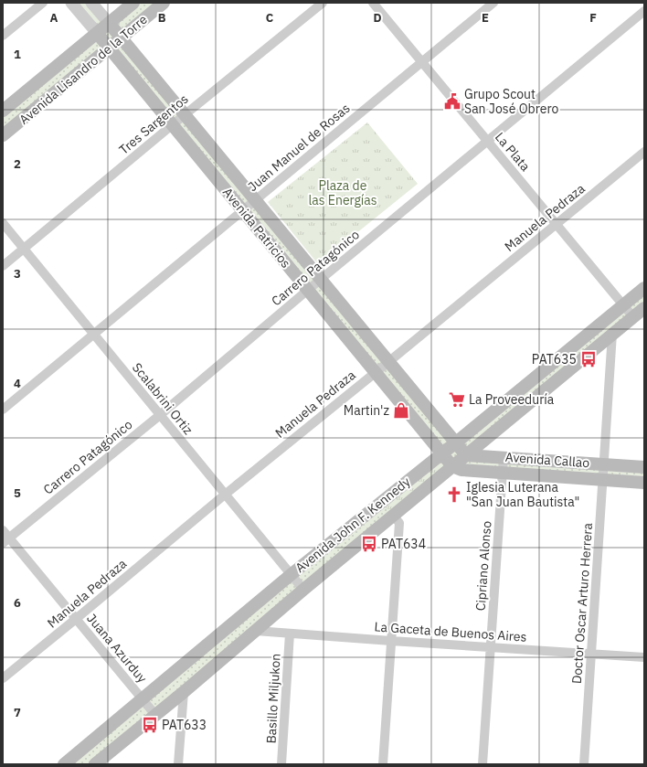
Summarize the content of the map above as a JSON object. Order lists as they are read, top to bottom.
{
  "streets": {
    "main road": [
      "Avenida Lisandro de la Torre",
      "Avenida Patricios",
      "Avenida Callao",
      "Avenida John F. Kennedy"
    ],
    "street": [
      "Tres Sargentos",
      "Juan Manuel de Rosas",
      "La Plata",
      "Manuela Pedraza",
      "Carrero Patagónico",
      "Scalabrini Ortiz",
      "Cipriano Alonso",
      "Doctor Oscar Arturo Herrera",
      "La Gaceta de Buenos Aires",
      "Juana Azurduy",
      "Basillo Miljukon"
    ]
  },
  "crossings": [
    ["Avenida Lisandro de la Torre", "Avenida Patricios"],
    ["Tres Sargentos", "Avenida Patricios"],
    ["Tres Sargentos", "Scalabrini Ortiz"],
    ["Juan Manuel de Rosas", "La Plata"],
    ["Juan Manuel de Rosas", "Avenida Patricios"],
    ["Juan Manuel de Rosas", "Scalabrini Ortiz"],
    ["La Plata", "Manuela Pedraza"],
    ["La Plata", "Carrero Patagónico"],
    ["La Plata", "Avenida John F. Kennedy"],
    ["Manuela Pedraza", "Avenida Patricios"],
    ["Manuela Pedraza", "Scalabrini Ortiz"],
    ["Manuela Pedraza", "Juana Azurduy"],
    ["Avenida Patricios", "Carrero Patagónico"],
    ["Avenida Patricios", "Avenida John F. Kennedy"],
    ["Carrero Patagónico", "Scalabrini Ortiz"],
    ["Carrero Patagónico", "Juana Azurduy"],
    ["Scalabrini Ortiz", "Avenida John F. Kennedy"],
    ["Avenida Callao", "Avenida John F. Kennedy"],
    ["Avenida Callao", "Cipriano Alonso"],
    ["Avenida Callao", "Doctor Oscar Arturo Herrera"],
    ["Avenida John F. Kennedy", "Doctor Oscar Arturo Herrera"],
    ["Avenida John F. Kennedy", "La Gaceta de Buenos Aires"],
    ["Avenida John F. Kennedy", "Juana Azurduy"],
    ["Cipriano Alonso", "La Gaceta de Buenos Aires"],
    ["Doctor Oscar Arturo Herrera", "La Gaceta de Buenos Aires"],
    ["La Gaceta de Buenos Aires", "Basillo Miljukon"]
  ],
  "parks": ["Plaza de las Energías"],
  "places": {
    "public building": ["Grupo Scout San José Obrero"],
    "bus stop": ["PAT635", "PAT634", "PAT633"],
    "supermarket": ["La Proveeduría"],
    "shop": ["Martin'z"],
    "church": ["Iglesia Luterana \"San Juan Bautista\""]
  },
  "grid": {
    "columns": [
      "A",
      "B",
      "C",
      "D",
      "E",
      "F"
    ],
    "rows": [
      "1",
      "2",
      "3",
      "4",
      "5",
      "6",
      "7"
    ]
  }
}
